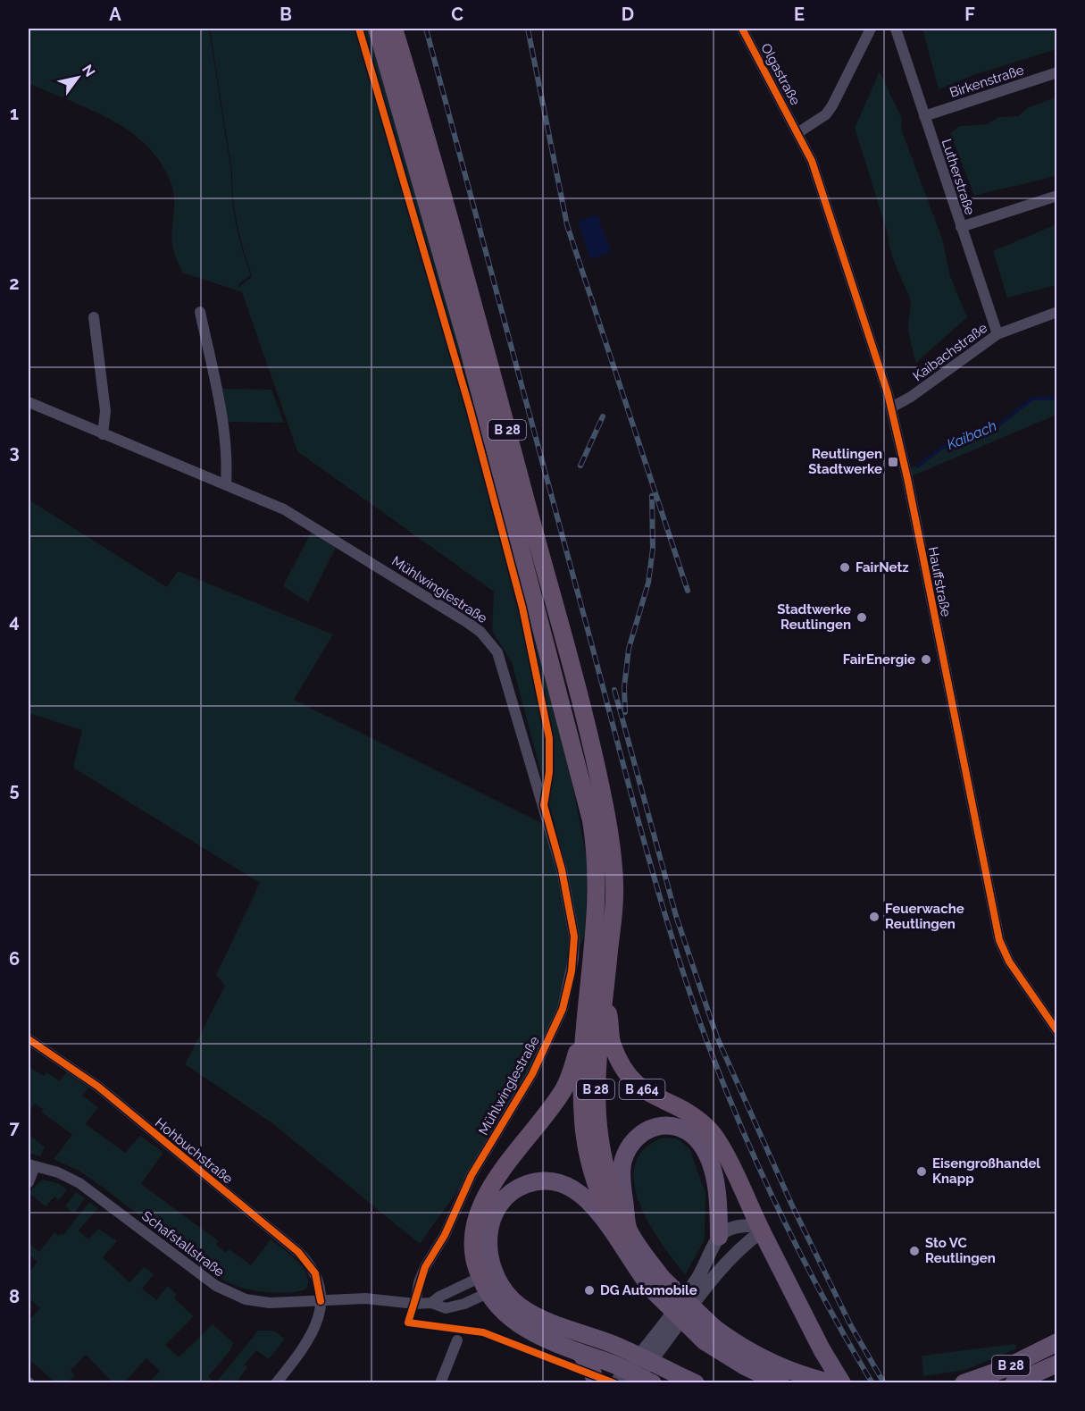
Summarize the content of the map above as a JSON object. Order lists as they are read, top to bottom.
{
  "streets": {
    "highway": ["B 28", "B 464"],
    "street": [
      "Olgastraße",
      "Birkenstraße",
      "Lutherstraße",
      "Kaibachstraße",
      "Hauffstraße",
      "Mühlwinglestraße",
      "Hohbuchstraße",
      "Schafstallstraße"
    ]
  },
  "crossings": [
    ["Olgastraße", "Hauffstraße"],
    ["Birkenstraße", "Lutherstraße"],
    ["Lutherstraße", "Kaibachstraße"],
    ["Kaibachstraße", "Hauffstraße"],
    ["B 28", "B 464"],
    ["Mühlwinglestraße", "Schafstallstraße"],
    ["Hohbuchstraße", "Schafstallstraße"]
  ],
  "water": ["Kaibach"],
  "places": {
    "transit": ["Reutlingen Stadtwerke"],
    "other": [
      "FairNetz",
      "Stadtwerke Reutlingen",
      "FairEnergie",
      "Feuerwache Reutlingen",
      "Eisengroßhandel Knapp",
      "Sto VC Reutlingen",
      "DG Automobile"
    ]
  },
  "north": "top right",
  "grid": {
    "columns": [
      "A",
      "B",
      "C",
      "D",
      "E",
      "F"
    ],
    "rows": [
      "1",
      "2",
      "3",
      "4",
      "5",
      "6",
      "7",
      "8"
    ]
  }
}
